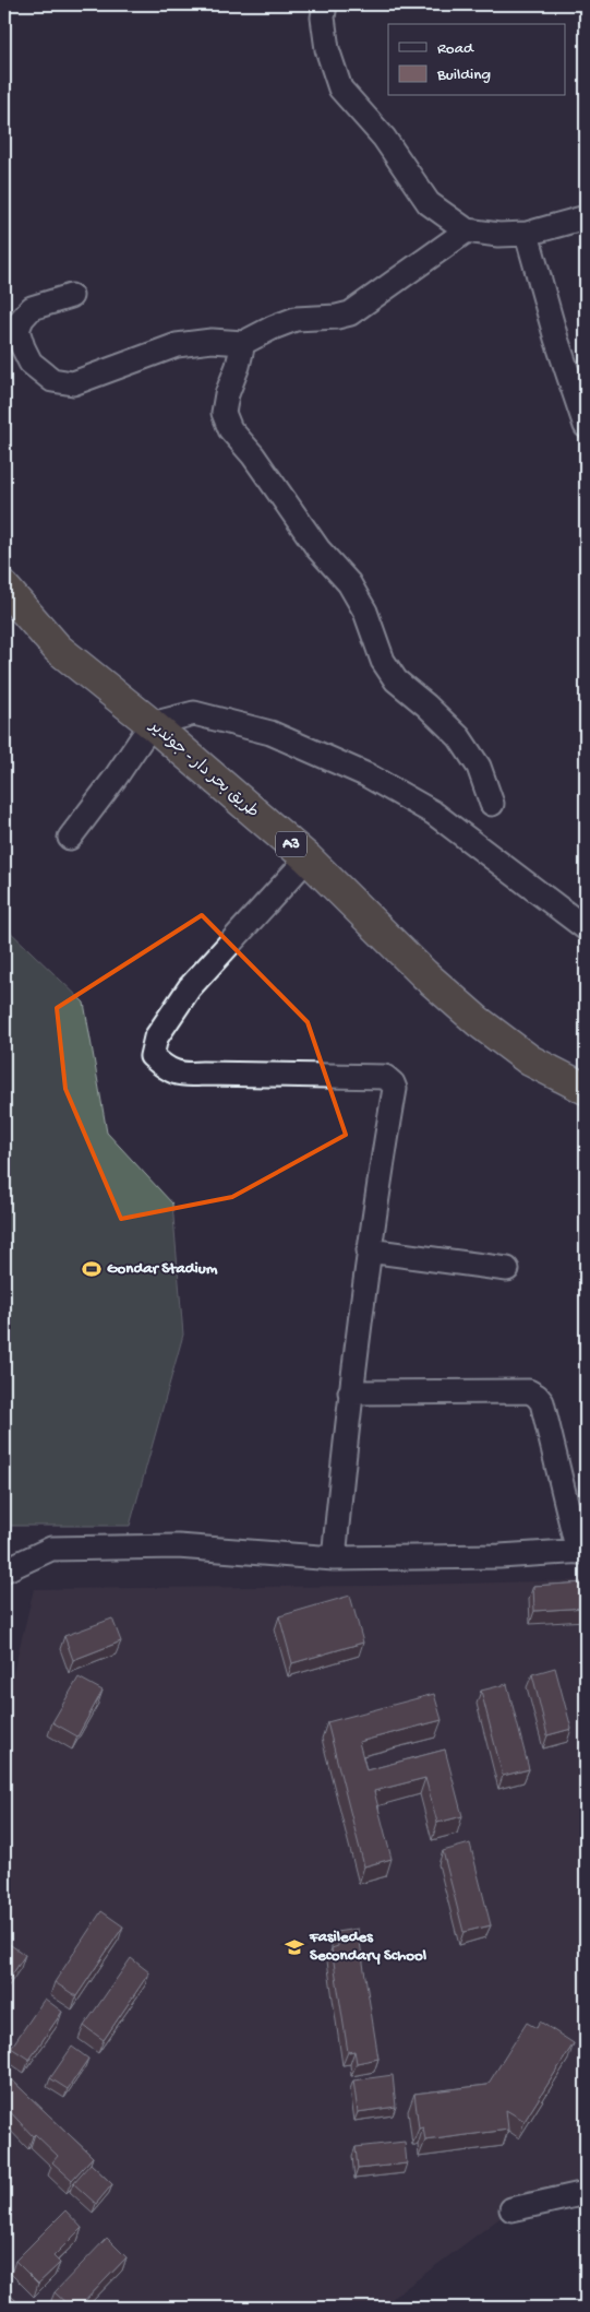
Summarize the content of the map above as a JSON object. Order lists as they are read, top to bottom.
{
  "streets": {
    "highway": ["طريق بحر دار - جوندير", "A3"]
  },
  "places": {
    "sports": ["Gondar Stadium"],
    "school or university": ["Fasiledes Secondary School"]
  },
  "legend": ["Road", "Building"]
}
